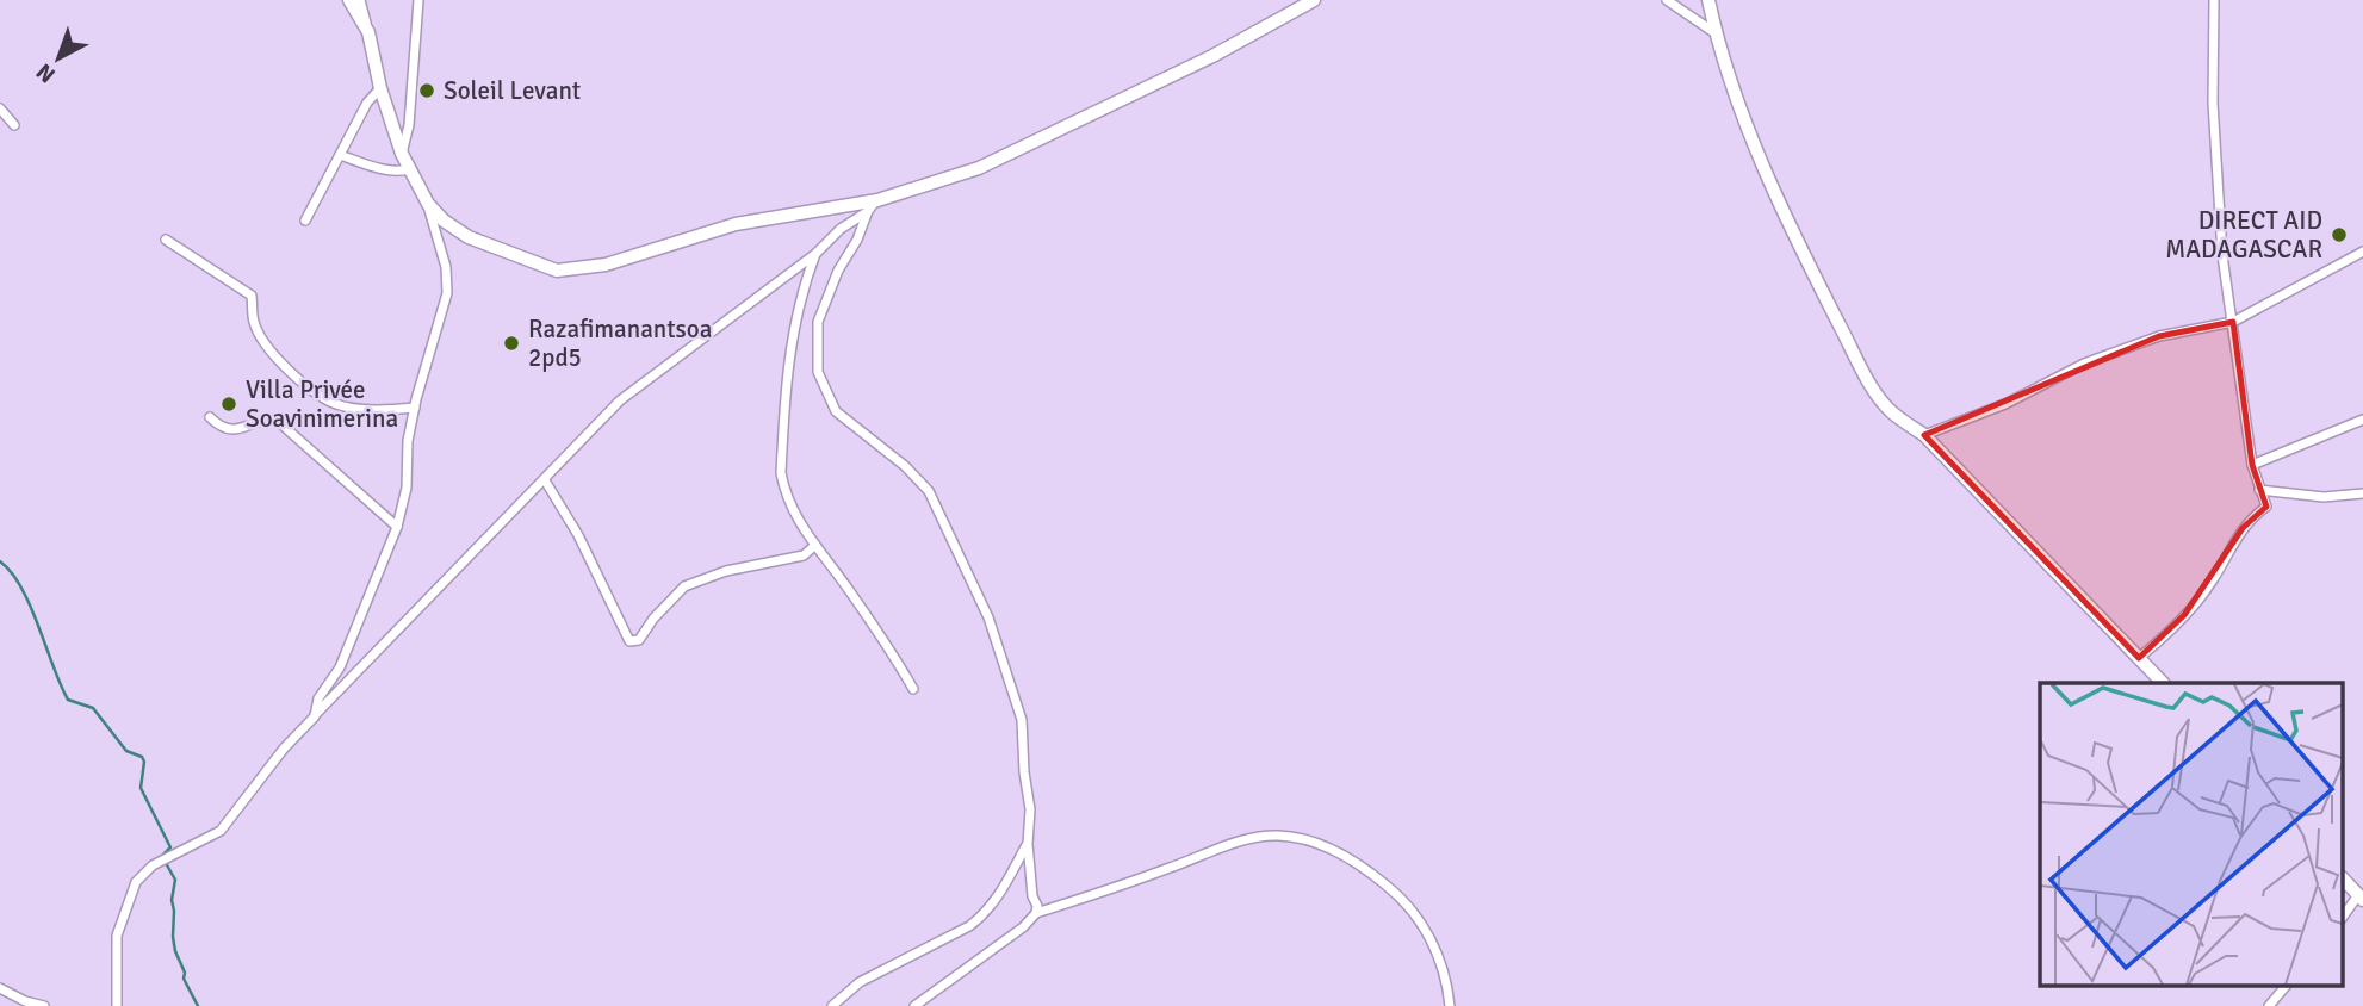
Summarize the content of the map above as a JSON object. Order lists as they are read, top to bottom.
{
  "places": [
    "Soleil Levant",
    "DIRECT AID MADAGASCAR",
    "Razafimanantsoa 2pd5",
    "Villa Privée Soavinimerina"
  ],
  "north": "bottom left"
}
